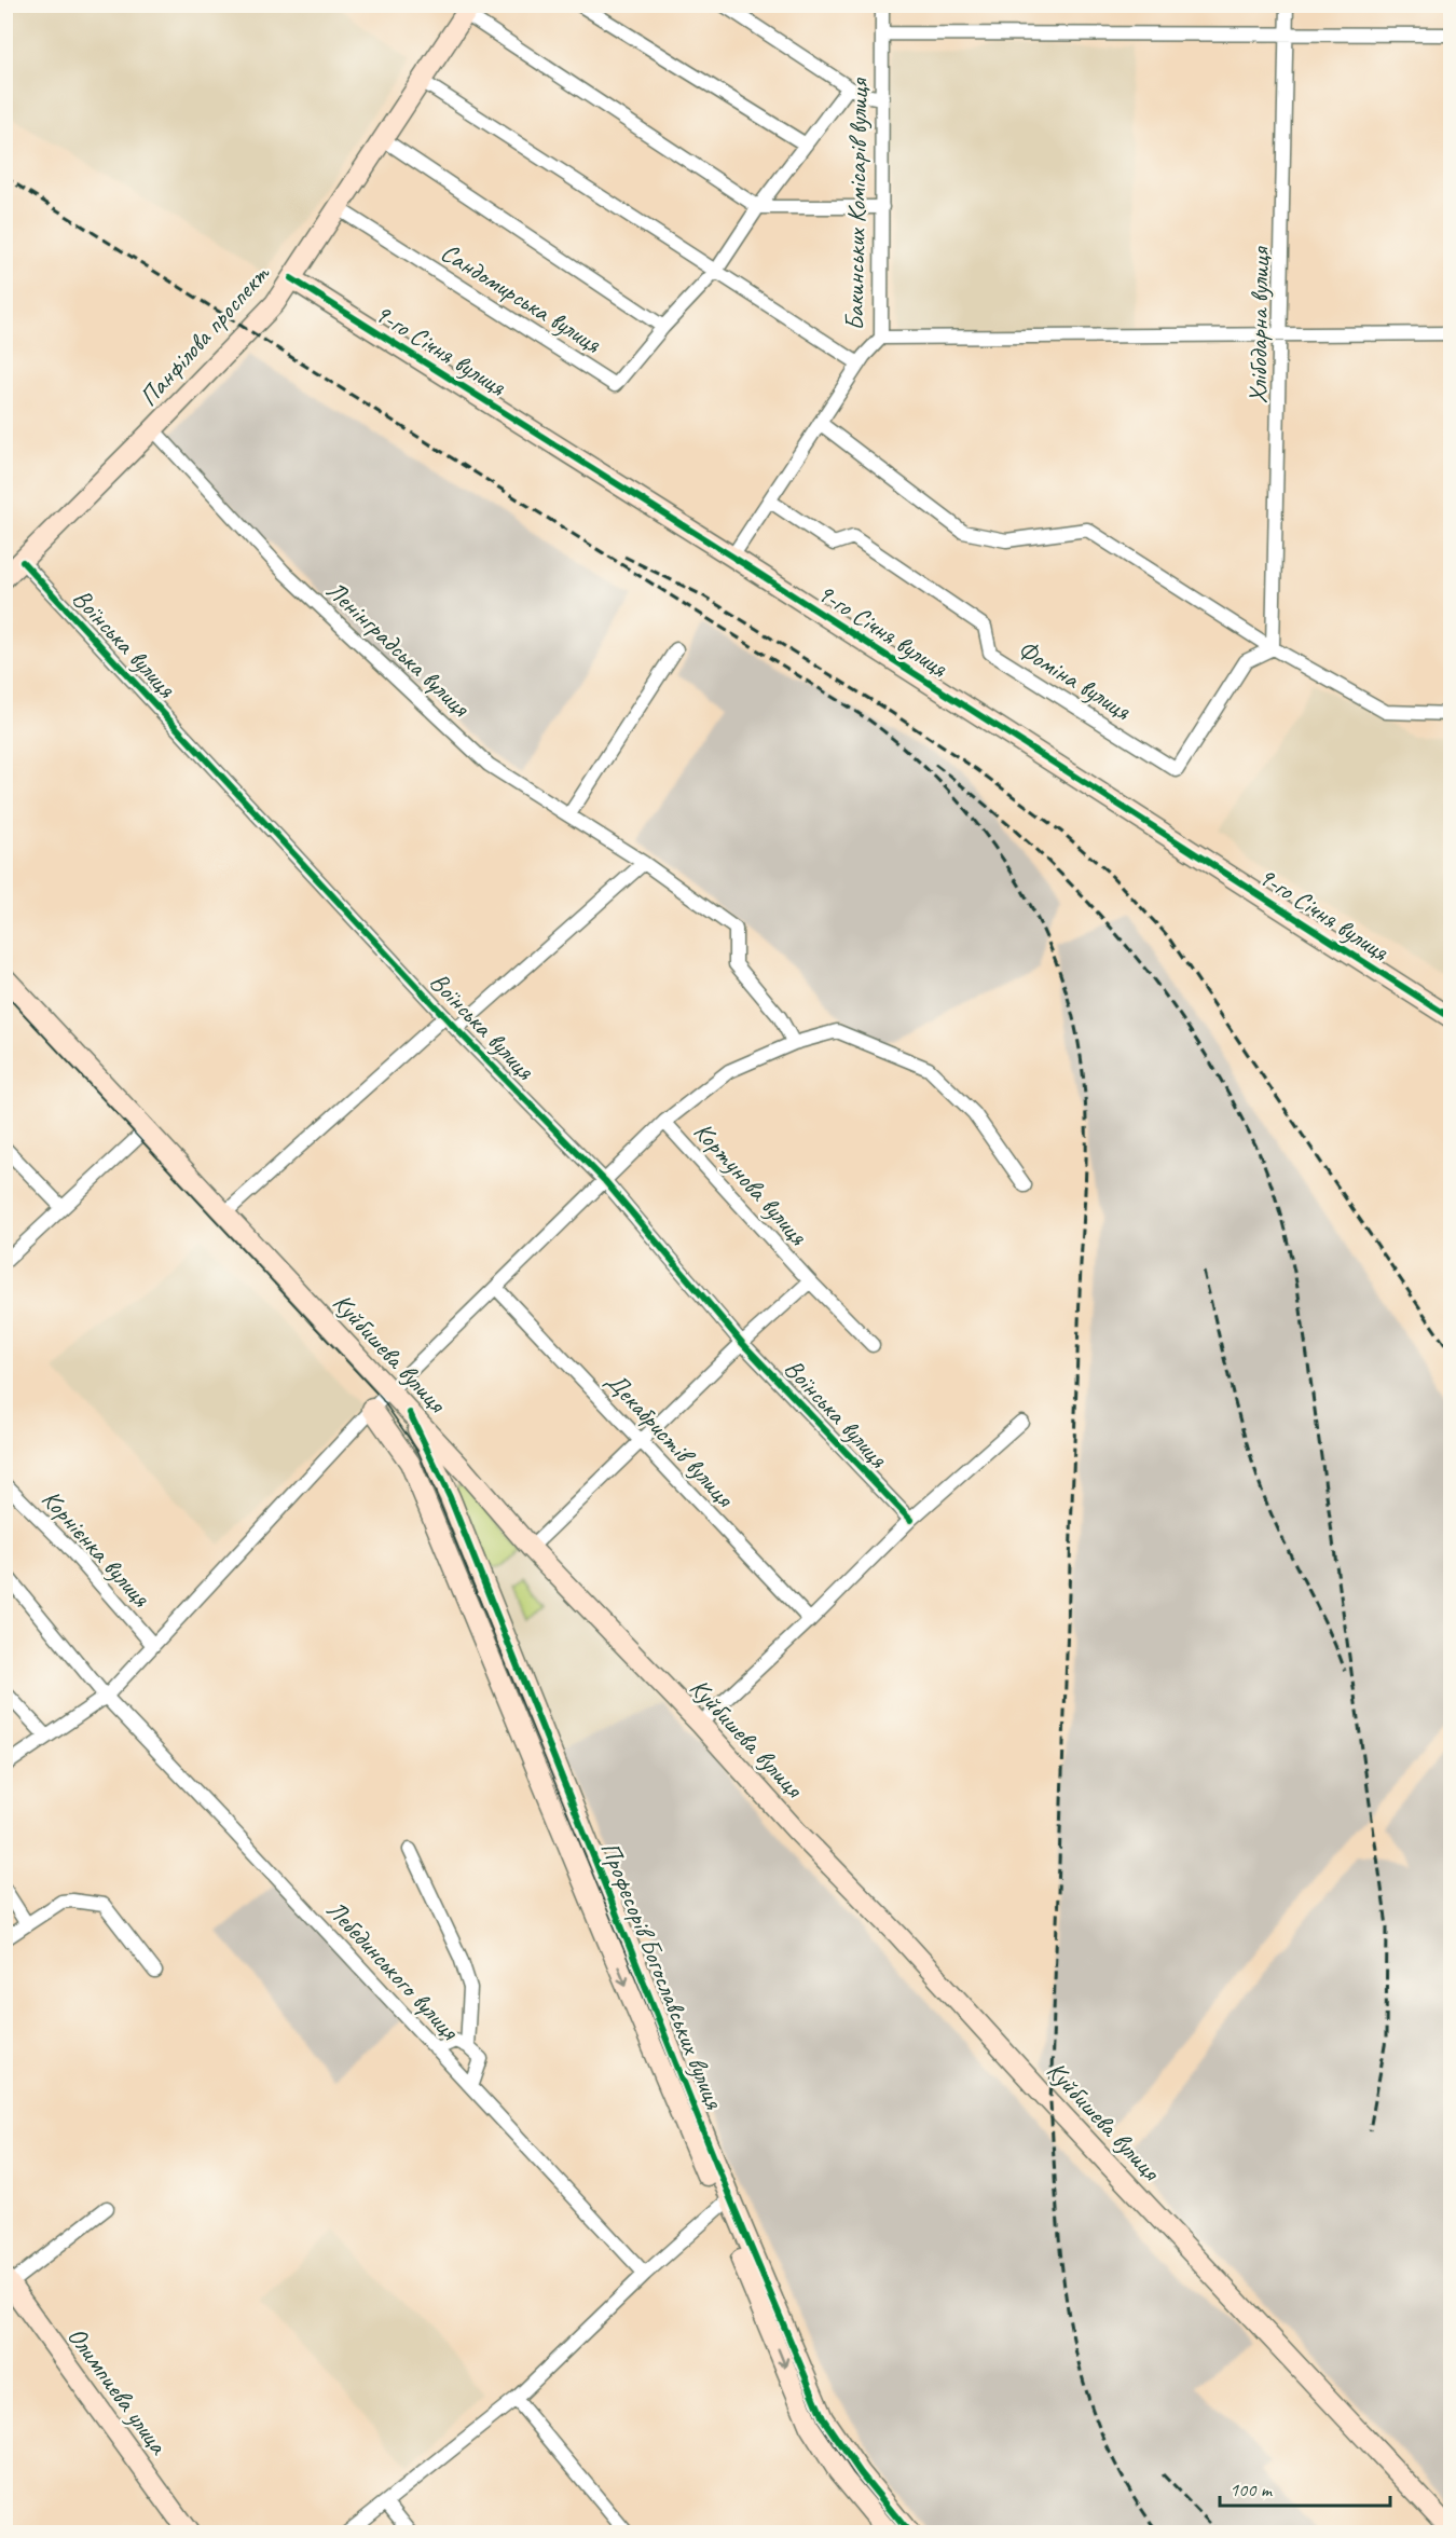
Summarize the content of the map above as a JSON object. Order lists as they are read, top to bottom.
{
  "streets": {
    "street": [
      "Бакинських Комісарів вулиця",
      "Сандомирська вулиця",
      "Хлібодарна вулиця",
      "Панфілова проспект",
      "9-го Січня вулиця",
      "Воїнська вулиця",
      "Ленінградська вулиця",
      "Фоміна вулиця",
      "Кортунова вулиця",
      "Куйбишева вулиця",
      "Декабристів вулиця",
      "Корнієнка вулиця",
      "Лебединського вулиця",
      "Професорів Богославських вулиця",
      "Олимпиева улица"
    ]
  },
  "crossings": [
    ["Бакинських Комісарів вулиця", "9-го Січня вулиця"],
    ["Бакинських Комісарів вулиця", "Фоміна вулиця"],
    ["Сандомирська вулиця", "Панфілова проспект"],
    ["Хлібодарна вулиця", "Фоміна вулиця"],
    ["Панфілова проспект", "9-го Січня вулиця"],
    ["Панфілова проспект", "Воїнська вулиця"],
    ["Панфілова проспект", "Ленінградська вулиця"],
    ["Ленінградська вулиця", "Кортунова вулиця"],
    ["Куйбишева вулиця", "Професорів Богославських вулиця"]
  ],
  "scale_bar": "100 m"
}
